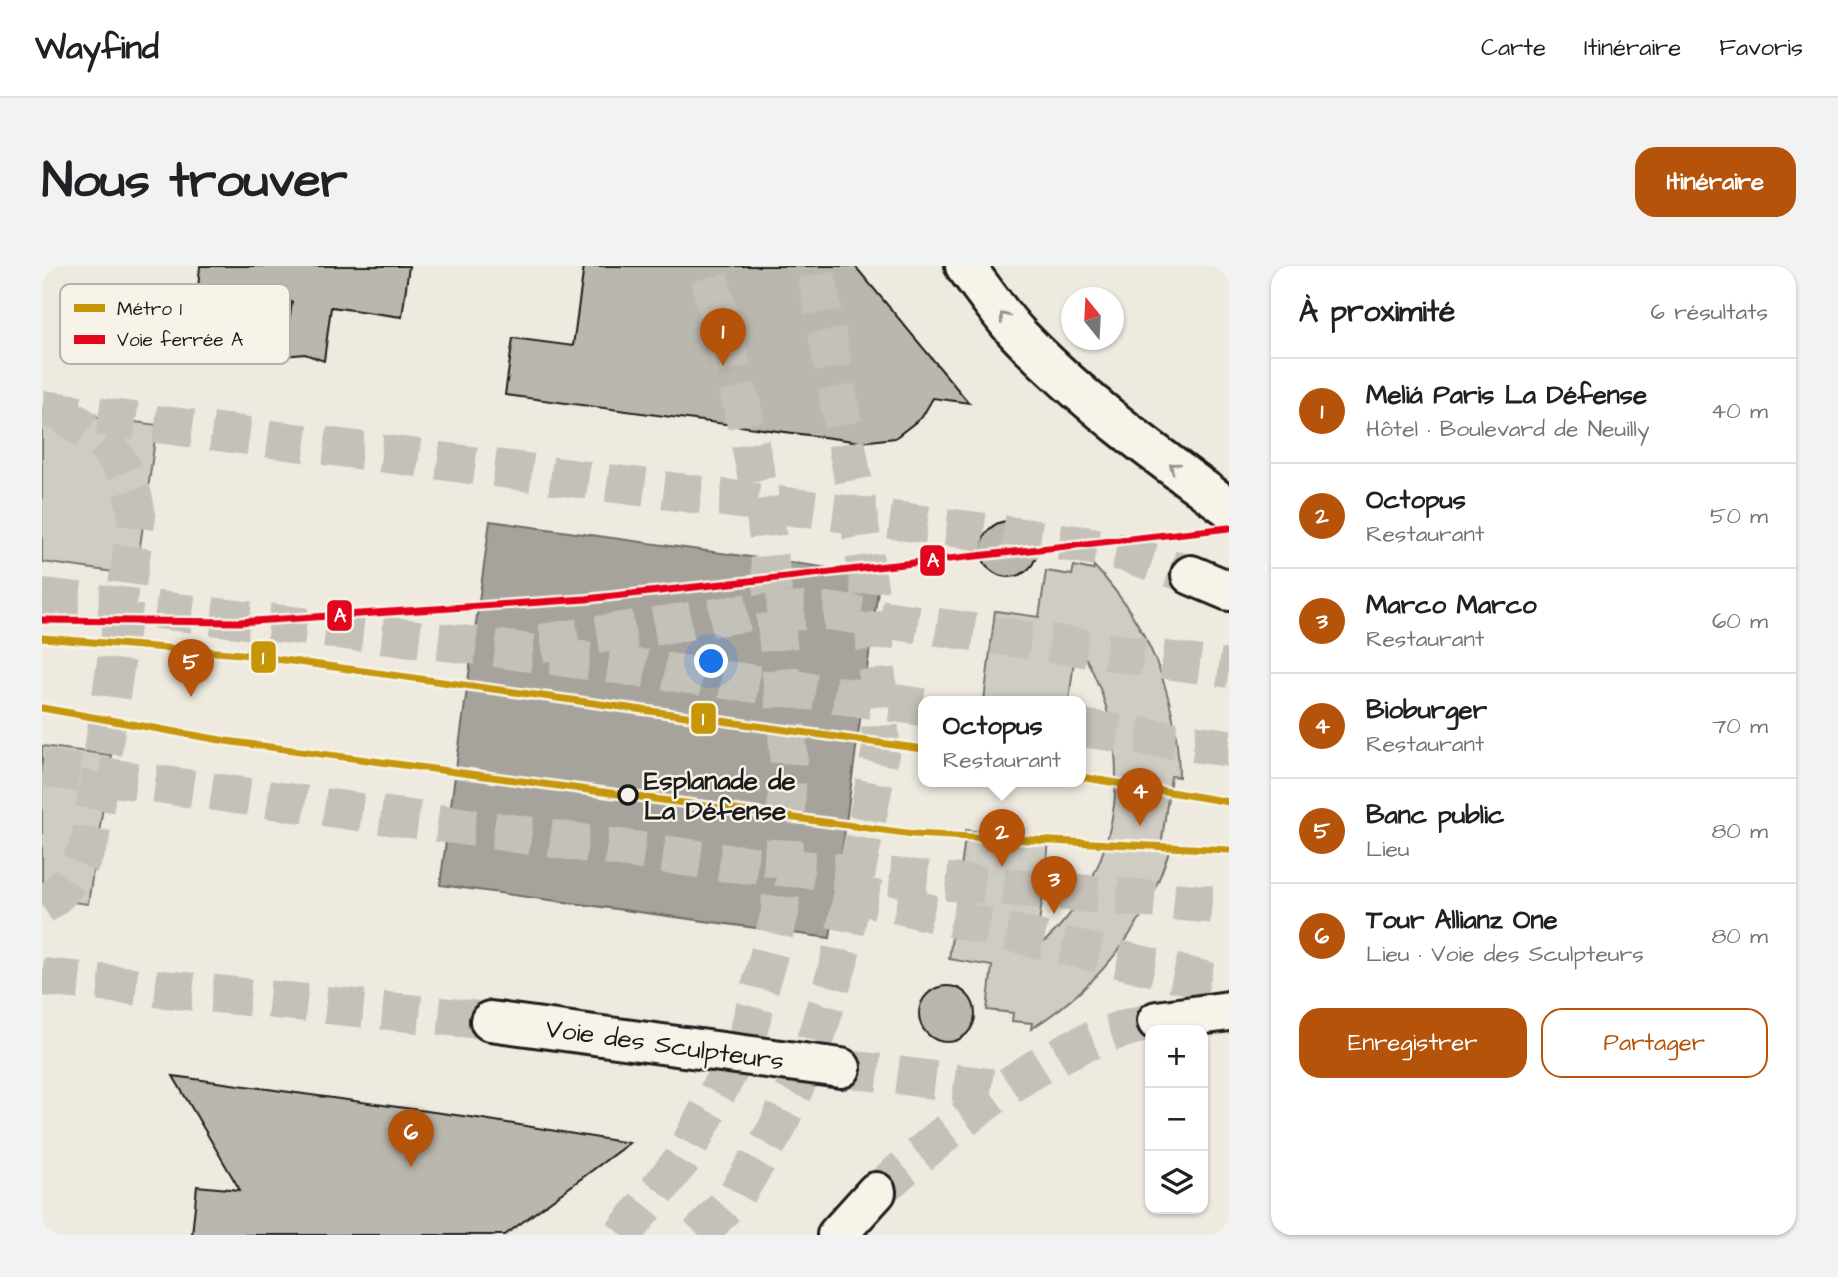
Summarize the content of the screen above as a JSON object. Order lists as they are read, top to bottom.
{
  "streets": {
    "main road": ["Voie des Sculpteurs"]
  },
  "places": ["Esplanade de La Défense"],
  "lines": ["rail line A", "metro line 1"],
  "legend": ["Métro 1", "Voie ferrée A"],
  "north": "top",
  "page": {
    "header": "Wayfind",
    "nav": ["Carte", "Itinéraire", "Favoris"],
    "buttons": [
      "Itinéraire",
      ["Enregistrer", "Partager"]
    ],
    "title": "Nous trouver",
    "heading": ["À proximité", "6 résultats"],
    "pins": [
      "1",
      "5",
      "4",
      "2",
      "3",
      "6"
    ],
    "list": [
      {
        "mark": "1",
        "name": "Meliá Paris La Défense",
        "note": "Hôtel · Boulevard de Neuilly",
        "value": "40 m"
      },
      {
        "mark": "2",
        "name": "Octopus",
        "note": "Restaurant",
        "value": "50 m"
      },
      {
        "mark": "3",
        "name": "Marco Marco",
        "note": "Restaurant",
        "value": "60 m"
      },
      {
        "mark": "4",
        "name": "Bioburger",
        "note": "Restaurant",
        "value": "70 m"
      },
      {
        "mark": "5",
        "name": "Banc public",
        "note": "Lieu",
        "value": "80 m"
      },
      {
        "mark": "6",
        "name": "Tour Allianz One",
        "note": "Lieu · Voie des Sculpteurs",
        "value": "80 m"
      }
    ],
    "popup": ["Octopus", "Restaurant"],
    "map_buttons": ["+", "−"]
  }
}
